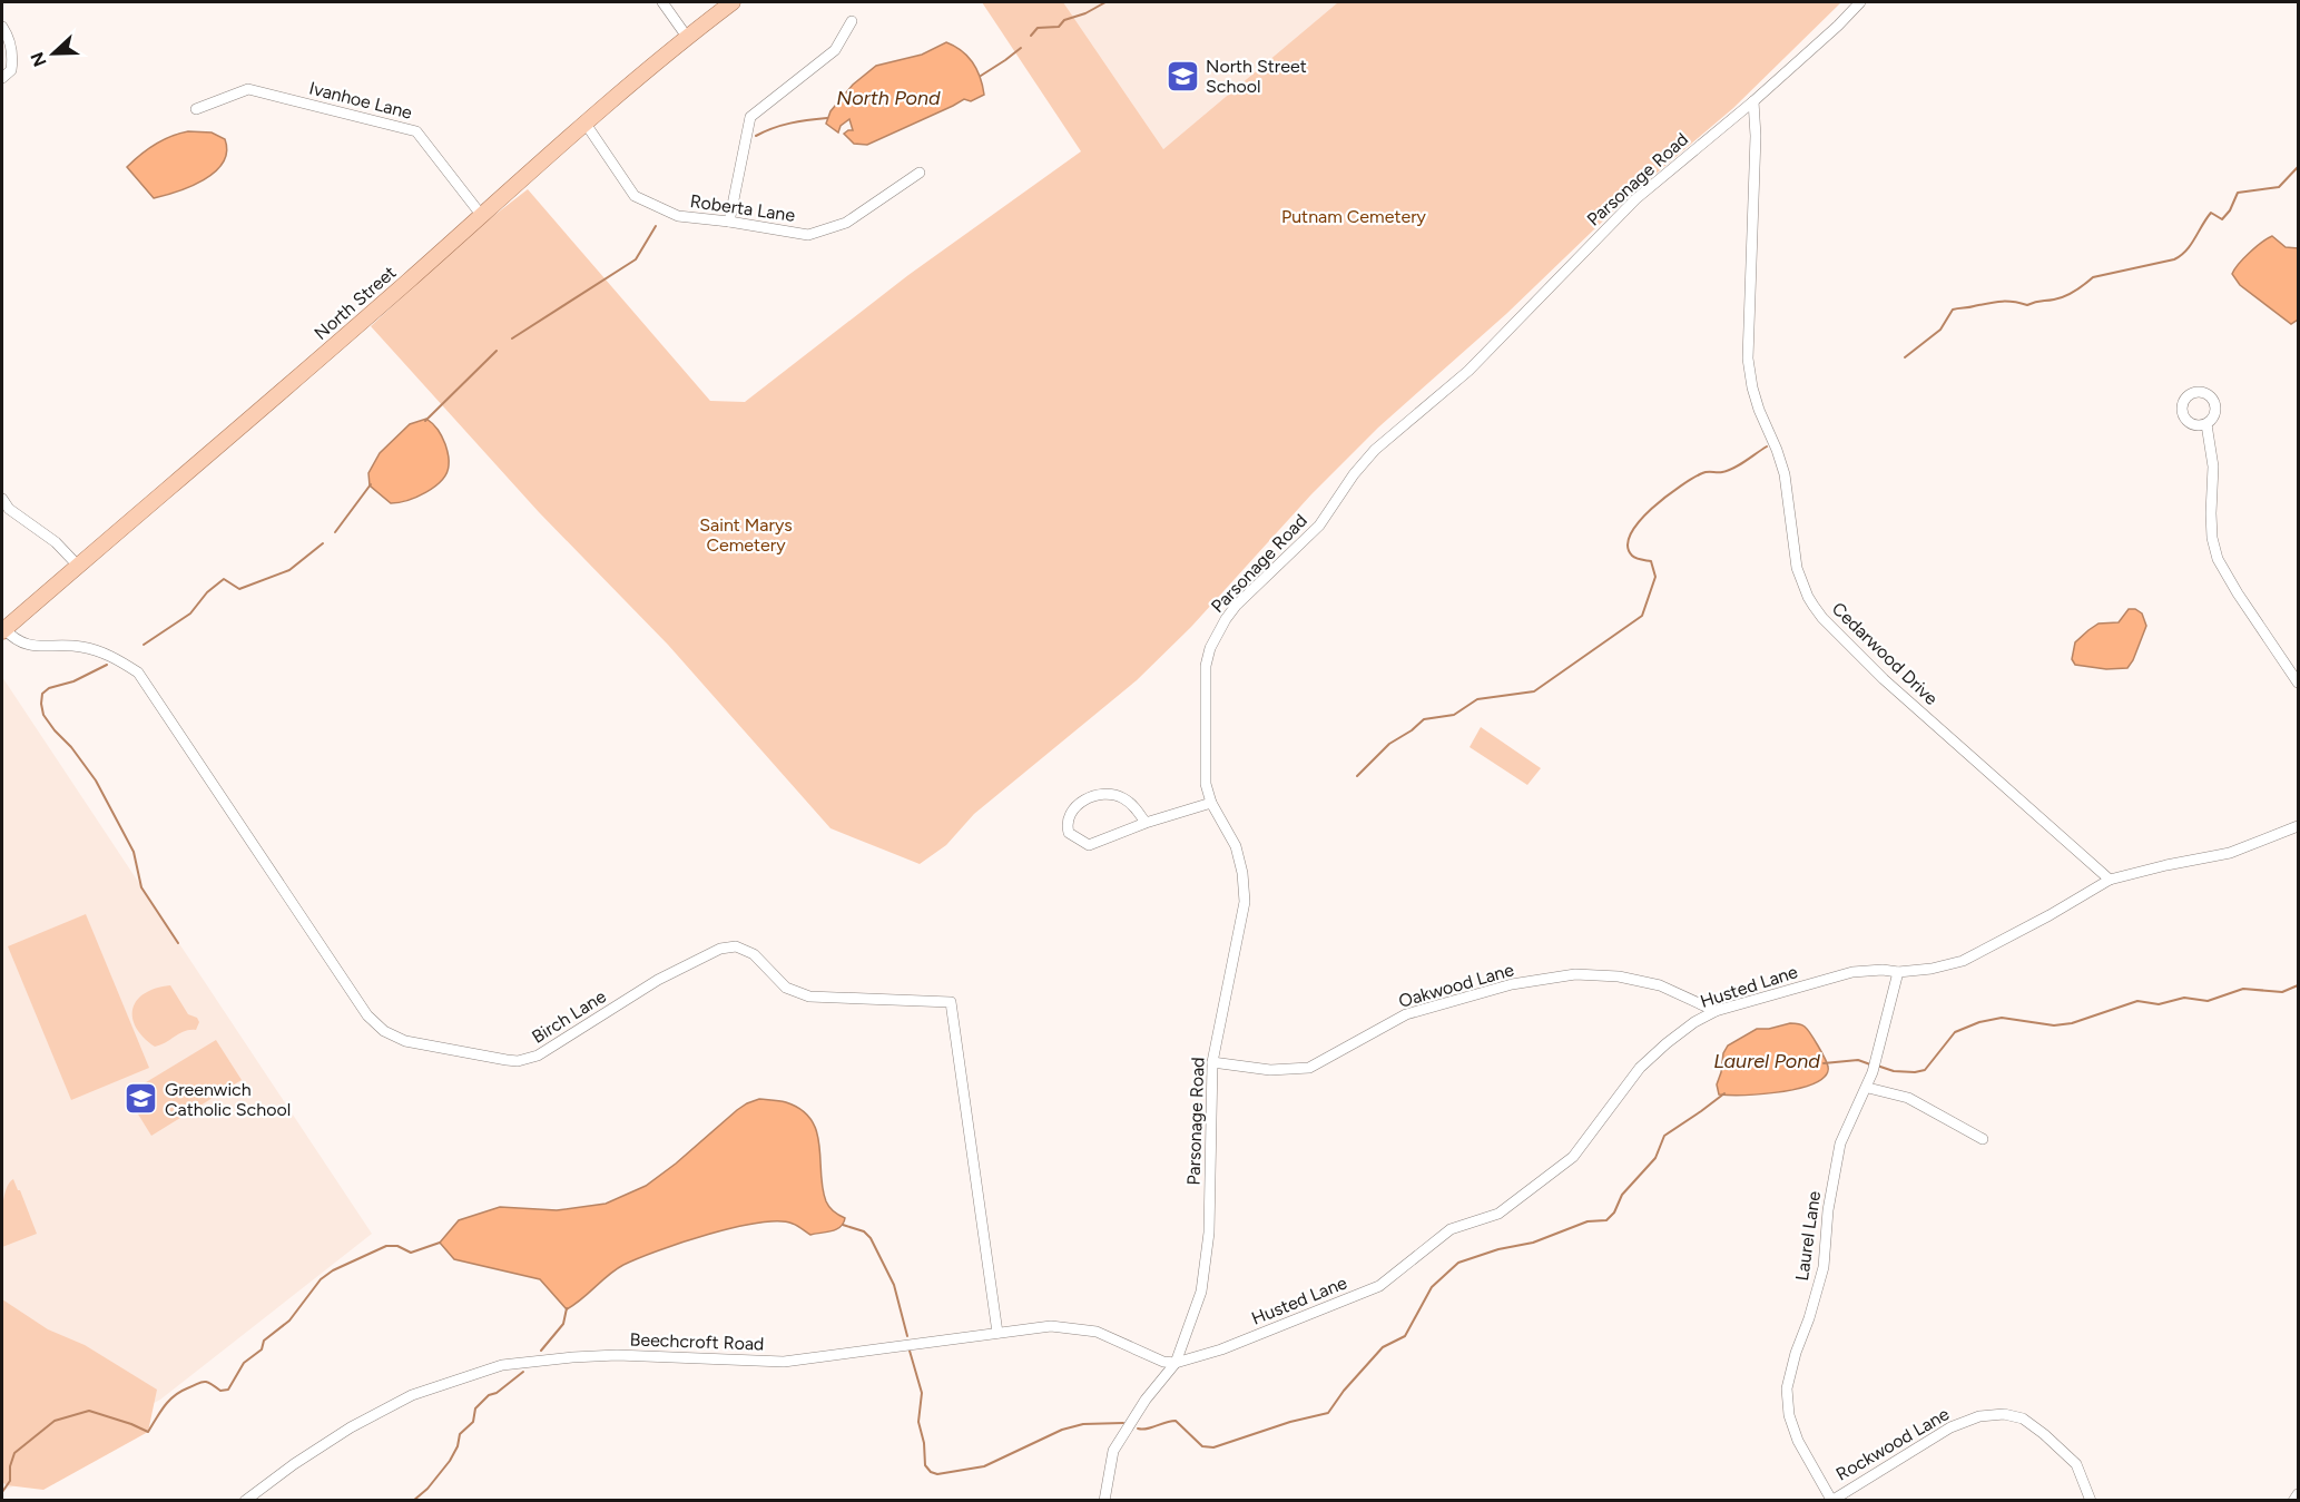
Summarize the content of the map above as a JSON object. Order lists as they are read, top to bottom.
{
  "streets": {
    "main road": ["North Street"],
    "street": [
      "Ivanhoe Lane",
      "Parsonage Road",
      "Roberta Lane",
      "Cedarwood Drive",
      "Oakwood Lane",
      "Husted Lane",
      "Birch Lane",
      "Laurel Lane",
      "Beechcroft Road",
      "Rockwood Lane"
    ]
  },
  "crossings": [
    ["Ivanhoe Lane", "North Street"],
    ["Parsonage Road", "Cedarwood Drive"],
    ["Parsonage Road", "Oakwood Lane"],
    ["Parsonage Road", "Husted Lane"],
    ["Parsonage Road", "Beechcroft Road"],
    ["Roberta Lane", "North Street"],
    ["North Street", "Birch Lane"],
    ["Cedarwood Drive", "Husted Lane"],
    ["Oakwood Lane", "Husted Lane"],
    ["Husted Lane", "Laurel Lane"],
    ["Husted Lane", "Beechcroft Road"],
    ["Birch Lane", "Beechcroft Road"],
    ["Laurel Lane", "Rockwood Lane"]
  ],
  "water": ["North Pond", "Laurel Pond"],
  "parks": ["Putnam Cemetery", "Saint Marys Cemetery"],
  "places": {
    "school or university": ["North Street School", "Greenwich Catholic School"]
  },
  "north": "left"
}
